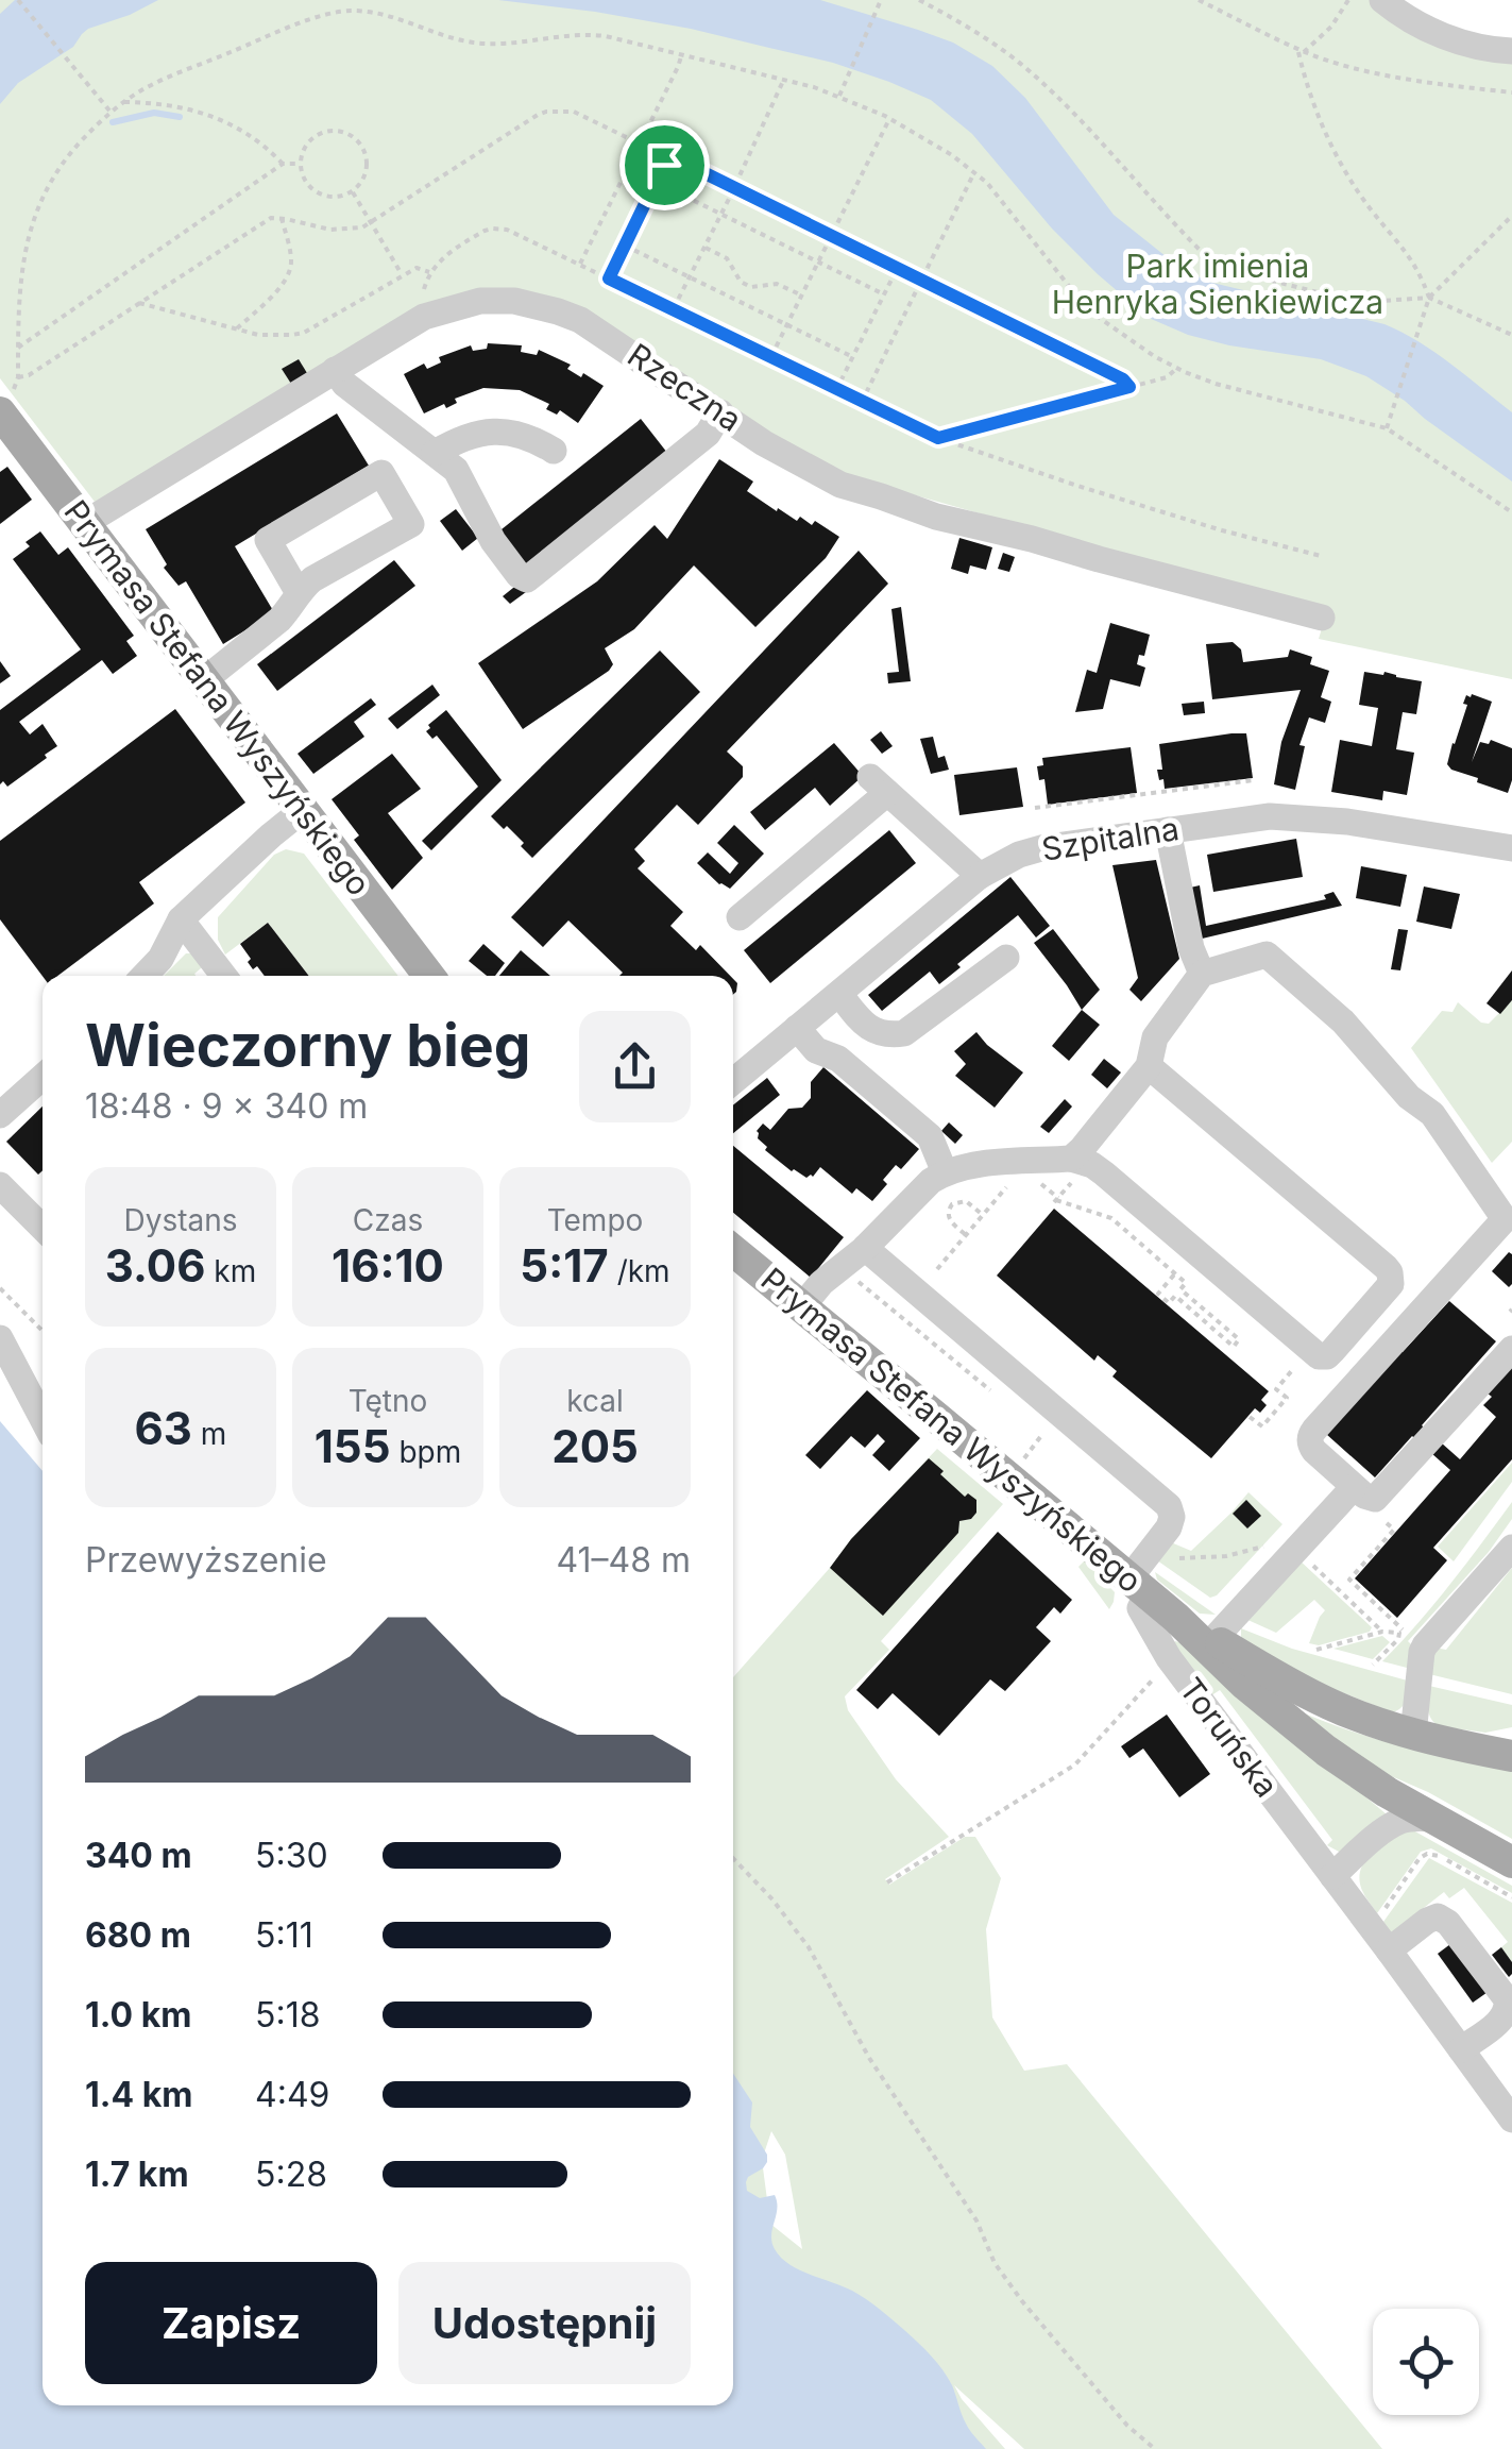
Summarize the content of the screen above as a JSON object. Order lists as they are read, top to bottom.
{
  "streets": {
    "main road": ["Prymasa Stefana Wyszyńskiego"],
    "street": ["Rzeczna", "Szpitalna", "Toruńska"]
  },
  "crossings": [
    ["Rzeczna", "Prymasa Stefana Wyszyńskiego"],
    ["Prymasa Stefana Wyszyńskiego", "Toruńska"]
  ],
  "parks": ["Park imienia Henryka Sienkiewicza"],
  "page": {
    "heading": ["Wieczorny bieg", "18:48 · 9 × 340 m"],
    "stats": [
      ["Dystans", "3.06 km"],
      ["Czas", "16:10"],
      ["Tempo", "5:17 /km"],
      ["63 m"],
      ["Tętno", "155 bpm"],
      ["kcal", "205"]
    ],
    "chart": ["Przewyższenie", "41–48 m"],
    "list": [
      {
        "name": "340 m",
        "note": "5:30"
      },
      {
        "name": "680 m",
        "note": "5:11"
      },
      {
        "name": "1.0 km",
        "note": "5:18"
      },
      {
        "name": "1.4 km",
        "note": "4:49"
      },
      {
        "name": "1.7 km",
        "note": "5:28"
      }
    ],
    "buttons": ["Zapisz", "Udostępnij"]
  }
}
